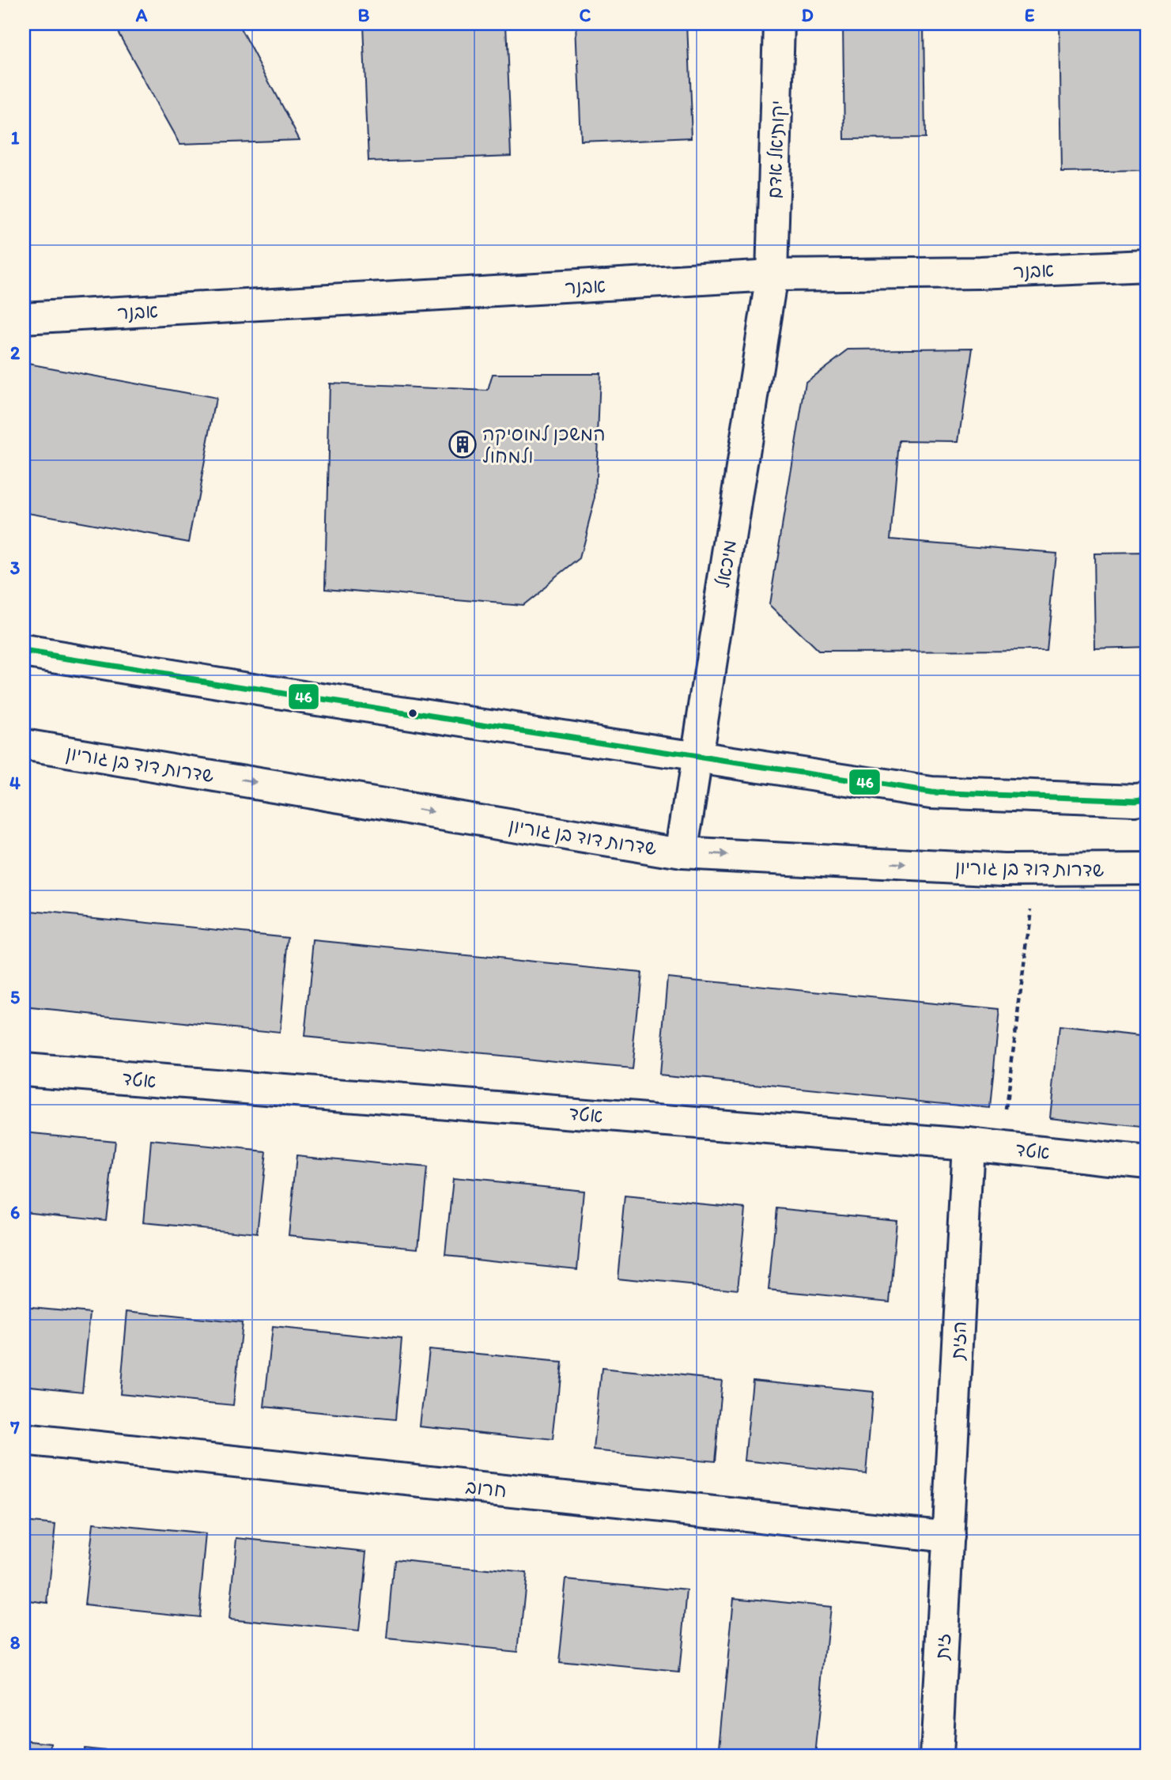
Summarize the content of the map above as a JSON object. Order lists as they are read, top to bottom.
{
  "streets": {
    "street": [
      "יקותיאל אדם",
      "אבנר",
      "מיכאל",
      "שדרות דוד בן גוריון",
      "אטד",
      "הזית",
      "חרוב",
      "זית"
    ]
  },
  "crossings": [
    ["יקותיאל אדם", "אבנר"],
    ["יקותיאל אדם", "מיכאל"],
    ["אבנר", "מיכאל"],
    ["מיכאל", "שדרות דוד בן גוריון"],
    ["אטד", "הזית"],
    ["הזית", "חרוב"],
    ["הזית", "זית"],
    ["חרוב", "זית"]
  ],
  "places": {
    "building": ["המשכן למוסיקה ולמחול"]
  },
  "lines": ["transit line 46"],
  "grid": {
    "columns": [
      "A",
      "B",
      "C",
      "D",
      "E"
    ],
    "rows": [
      "1",
      "2",
      "3",
      "4",
      "5",
      "6",
      "7",
      "8"
    ]
  }
}
